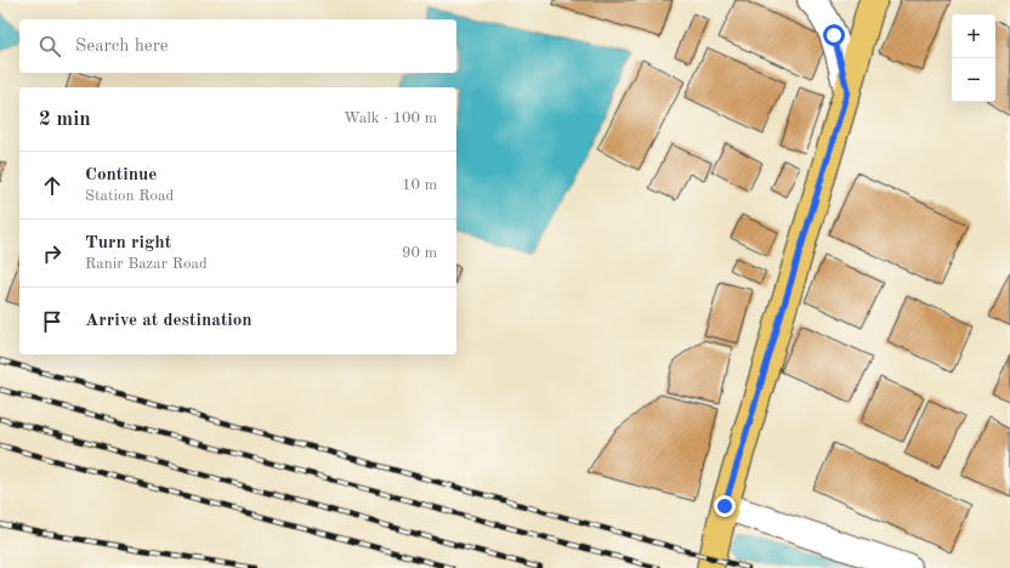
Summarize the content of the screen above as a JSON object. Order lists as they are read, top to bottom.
{
  "page": {
    "map_buttons": ["+", "−"],
    "search": "Search here",
    "heading": ["2 min", "Walk · 100 m"],
    "list": [
      ["Continue", "Station Road", "10 m"],
      ["Turn right", "Ranir Bazar Road", "90 m"],
      "Arrive at destination"
    ]
  }
}
